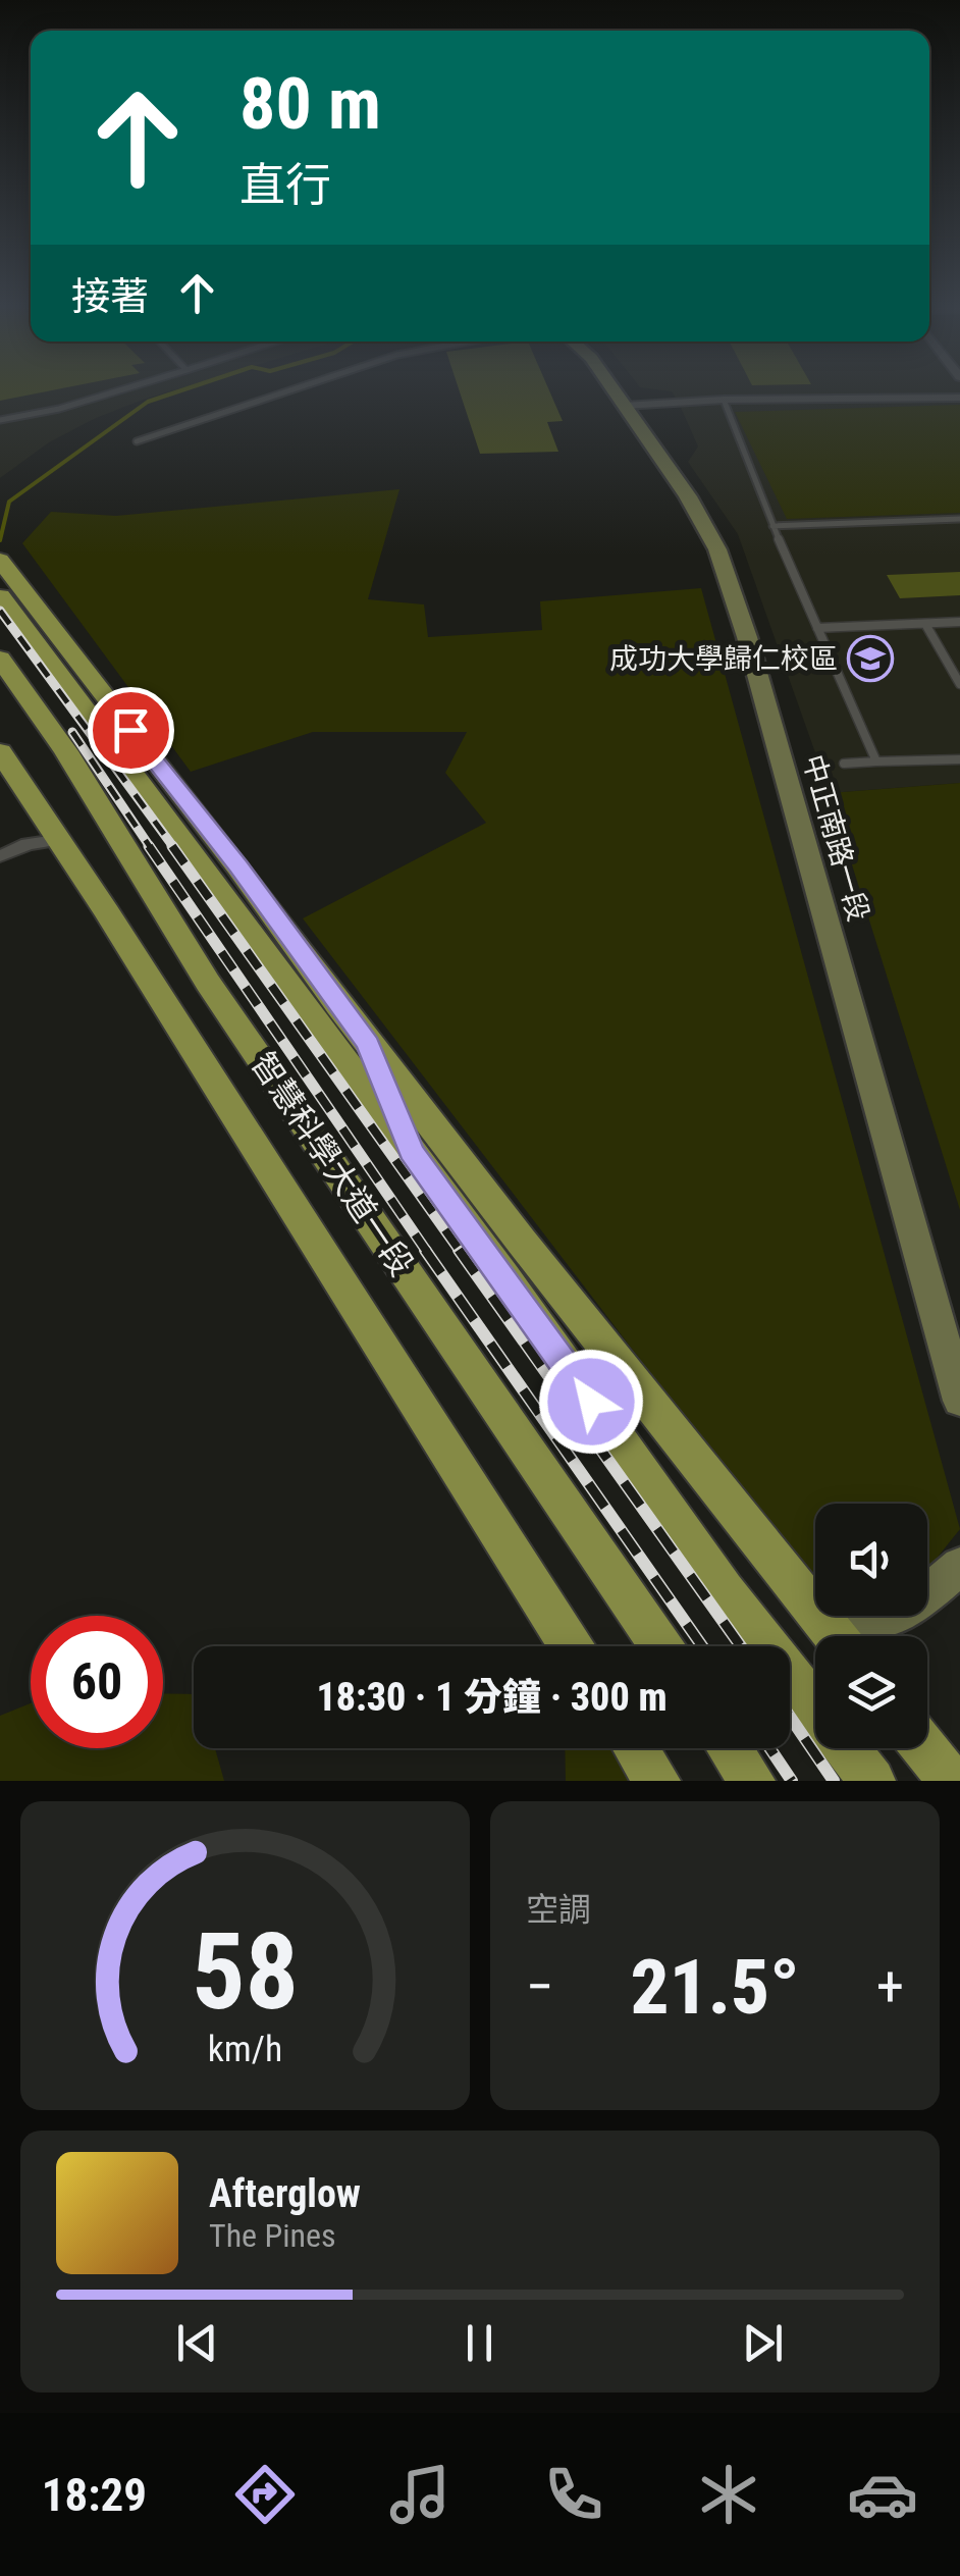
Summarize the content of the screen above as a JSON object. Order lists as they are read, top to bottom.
{
  "streets": {
    "main road": ["智慧科學大道一段"],
    "street": ["中正南路一段"]
  },
  "places": {
    "school or university": ["成功大學歸仁校區"]
  },
  "page": {
    "turn": ["80 m", "直行"],
    "then": "接著",
    "limit": "60",
    "trip": "18:30 · 1 分鐘 · 300 m",
    "tile": "空調",
    "heat": ["−", "21.5°", "+"],
    "song": ["Afterglow", "The Pines"],
    "tabs": "18:29",
    "gauge": ["58", "km/h"]
  }
}
